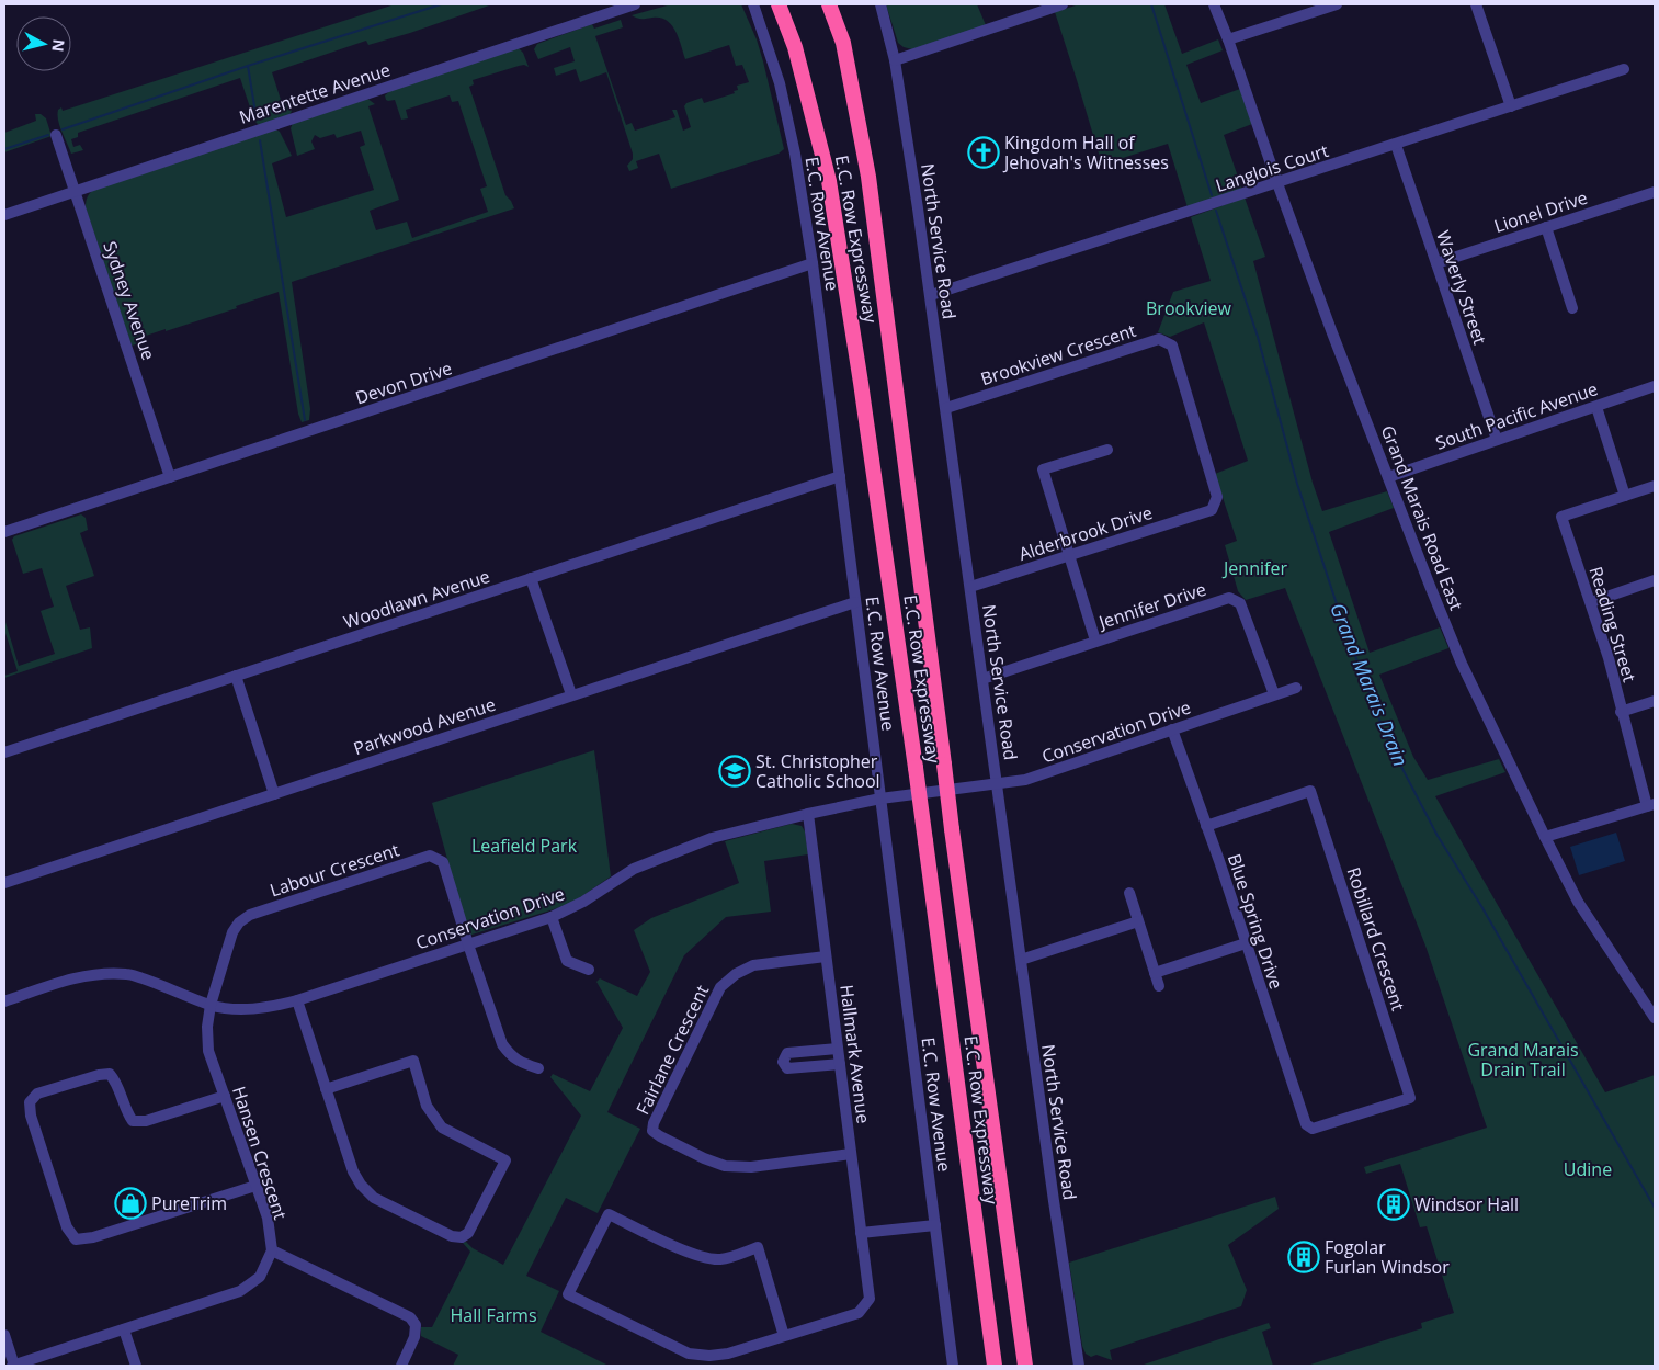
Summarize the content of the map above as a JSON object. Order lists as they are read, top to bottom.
{
  "streets": {
    "highway": ["E.C. Row Expressway"],
    "street": [
      "Marentette Avenue",
      "Langlois Court",
      "Lionel Drive",
      "E.C. Row Avenue",
      "North Service Road",
      "Waverly Street",
      "Sydney Avenue",
      "Brookview Crescent",
      "Devon Drive",
      "South Pacific Avenue",
      "Grand Marais Road East",
      "Alderbrook Drive",
      "Woodlawn Avenue",
      "Jennifer Drive",
      "Reading Street",
      "Parkwood Avenue",
      "Conservation Drive",
      "Labour Crescent",
      "Blue Spring Drive",
      "Robillard Crescent",
      "Fairlane Crescent",
      "Hallmark Avenue",
      "Hansen Crescent"
    ]
  },
  "crossings": [
    ["Marentette Avenue", "Sydney Avenue"],
    ["Langlois Court", "North Service Road"],
    ["Langlois Court", "Waverly Street"],
    ["Langlois Court", "Grand Marais Road East"],
    ["Lionel Drive", "Waverly Street"],
    ["E.C. Row Avenue", "Devon Drive"],
    ["E.C. Row Avenue", "Woodlawn Avenue"],
    ["E.C. Row Avenue", "Parkwood Avenue"],
    ["E.C. Row Avenue", "Conservation Drive"],
    ["North Service Road", "Brookview Crescent"],
    ["North Service Road", "Alderbrook Drive"],
    ["North Service Road", "Jennifer Drive"],
    ["North Service Road", "Conservation Drive"],
    ["Waverly Street", "South Pacific Avenue"],
    ["Sydney Avenue", "Devon Drive"],
    ["Brookview Crescent", "Alderbrook Drive"],
    ["South Pacific Avenue", "Grand Marais Road East"],
    ["Jennifer Drive", "Conservation Drive"],
    ["Conservation Drive", "Labour Crescent"],
    ["Conservation Drive", "Blue Spring Drive"],
    ["Conservation Drive", "Hallmark Avenue"],
    ["Conservation Drive", "Hansen Crescent"],
    ["Labour Crescent", "Hansen Crescent"],
    ["Blue Spring Drive", "Robillard Crescent"],
    ["Fairlane Crescent", "Hallmark Avenue"]
  ],
  "water": ["Grand Marais Drain"],
  "parks": [
    "Brookview",
    "Jennifer",
    "Leafield Park",
    "Grand Marais Drain Trail",
    "Udine",
    "Hall Farms"
  ],
  "places": {
    "church": ["Kingdom Hall of Jehovah's Witnesses"],
    "school or university": ["St. Christopher Catholic School"],
    "shop": ["PureTrim"],
    "building": ["Windsor Hall", "Fogolar Furlan Windsor"]
  },
  "north": "right"
}
